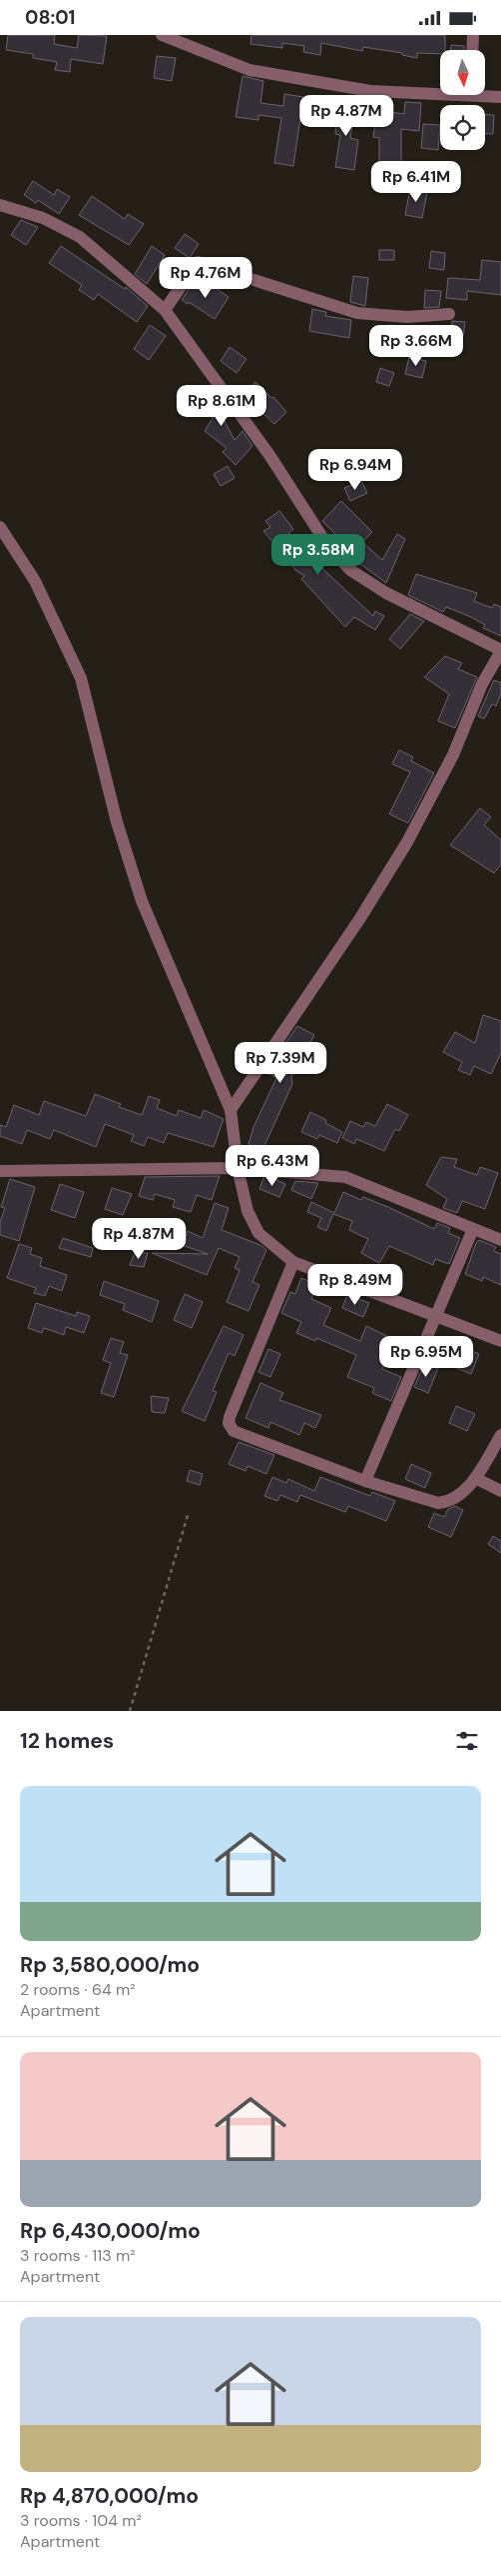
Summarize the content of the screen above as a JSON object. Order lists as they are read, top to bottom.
{
  "north": "bottom",
  "page": {
    "status": "08:01",
    "price": [
      "Rp 4.87M",
      "Rp 6.41M",
      "Rp 4.76M",
      "Rp 3.66M",
      "Rp 8.61M",
      "Rp 6.94M",
      "Rp 3.58M",
      "Rp 7.39M",
      "Rp 6.43M",
      "Rp 4.87M",
      "Rp 8.49M",
      "Rp 6.95M"
    ],
    "heading": "12 homes",
    "list": [
      {
        "name": "Rp 3,580,000/mo",
        "note": "2 rooms · 64 m² · Apartment"
      },
      {
        "name": "Rp 6,430,000/mo",
        "note": "3 rooms · 113 m² · Apartment"
      },
      {
        "name": "Rp 4,870,000/mo",
        "note": "3 rooms · 104 m² · Apartment"
      }
    ]
  }
}
